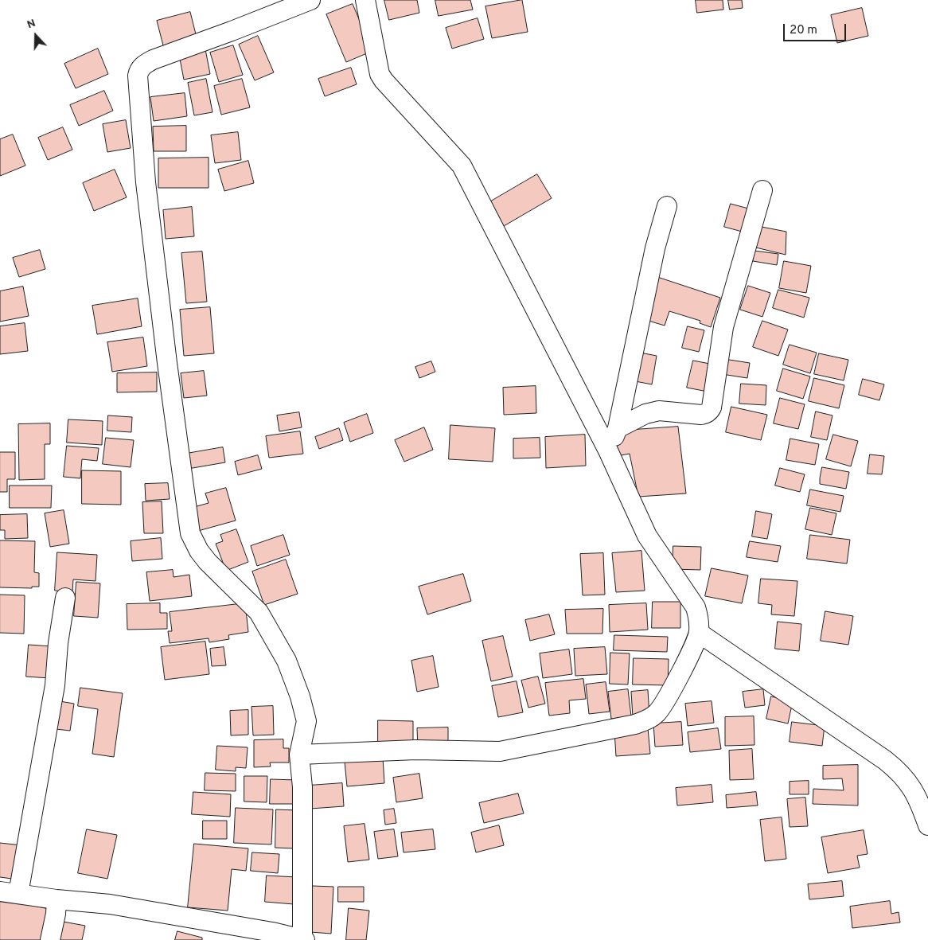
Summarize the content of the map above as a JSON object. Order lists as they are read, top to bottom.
{
  "scale_bar": "20 m",
  "north": "top"
}
